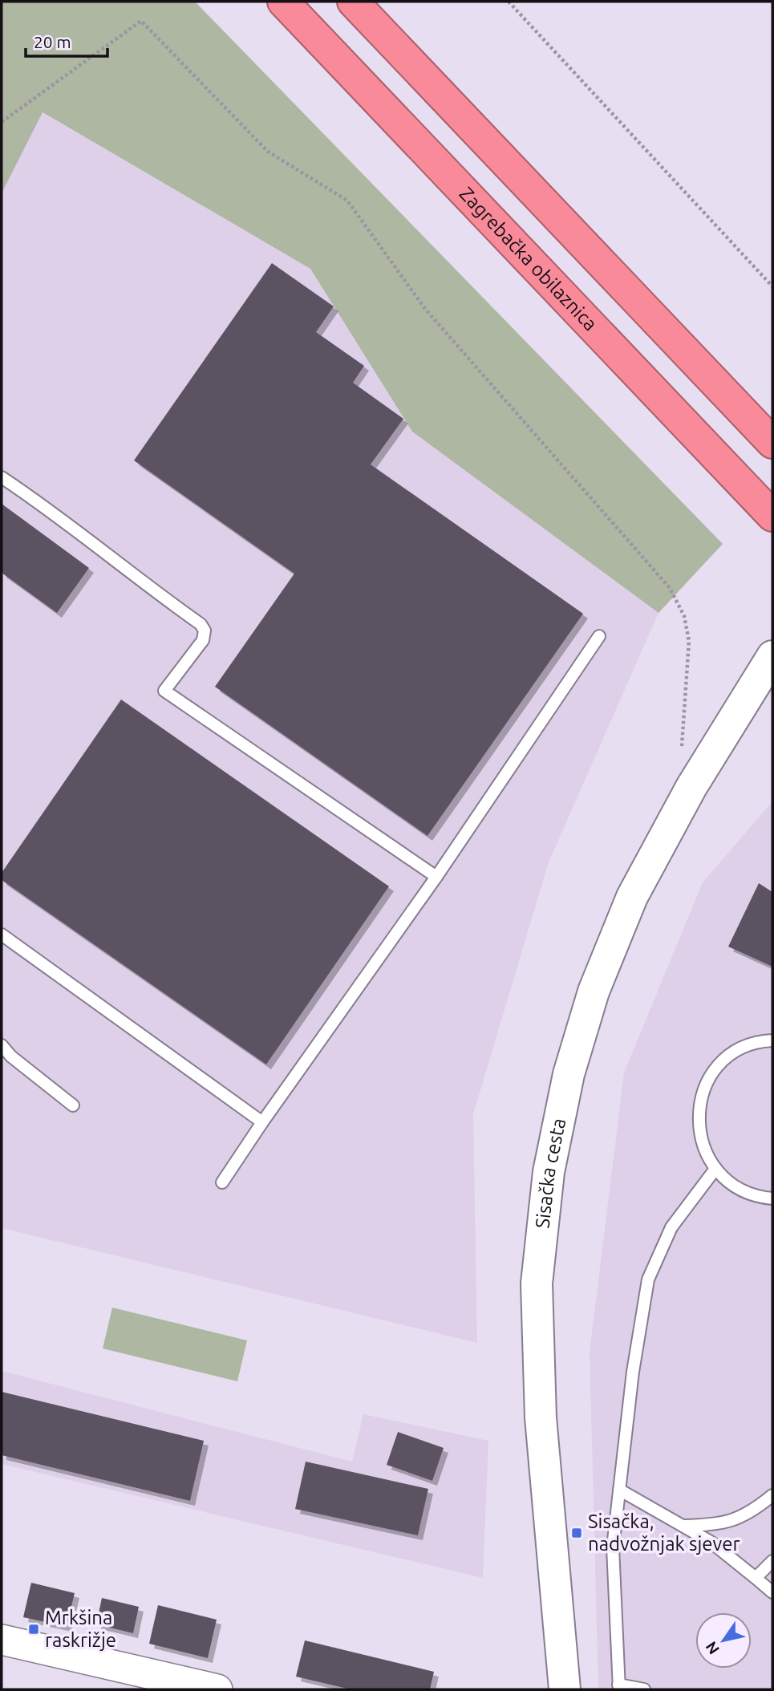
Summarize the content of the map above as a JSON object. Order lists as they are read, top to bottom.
{
  "streets": {
    "highway": ["Zagrebačka obilaznica"],
    "main road": ["Sisačka cesta"]
  },
  "places": {
    "transit": ["Sisačka, nadvožnjak sjever", "Mrkšina raskrižje"]
  },
  "scale_bar": "20 m",
  "north": "bottom left"
}
